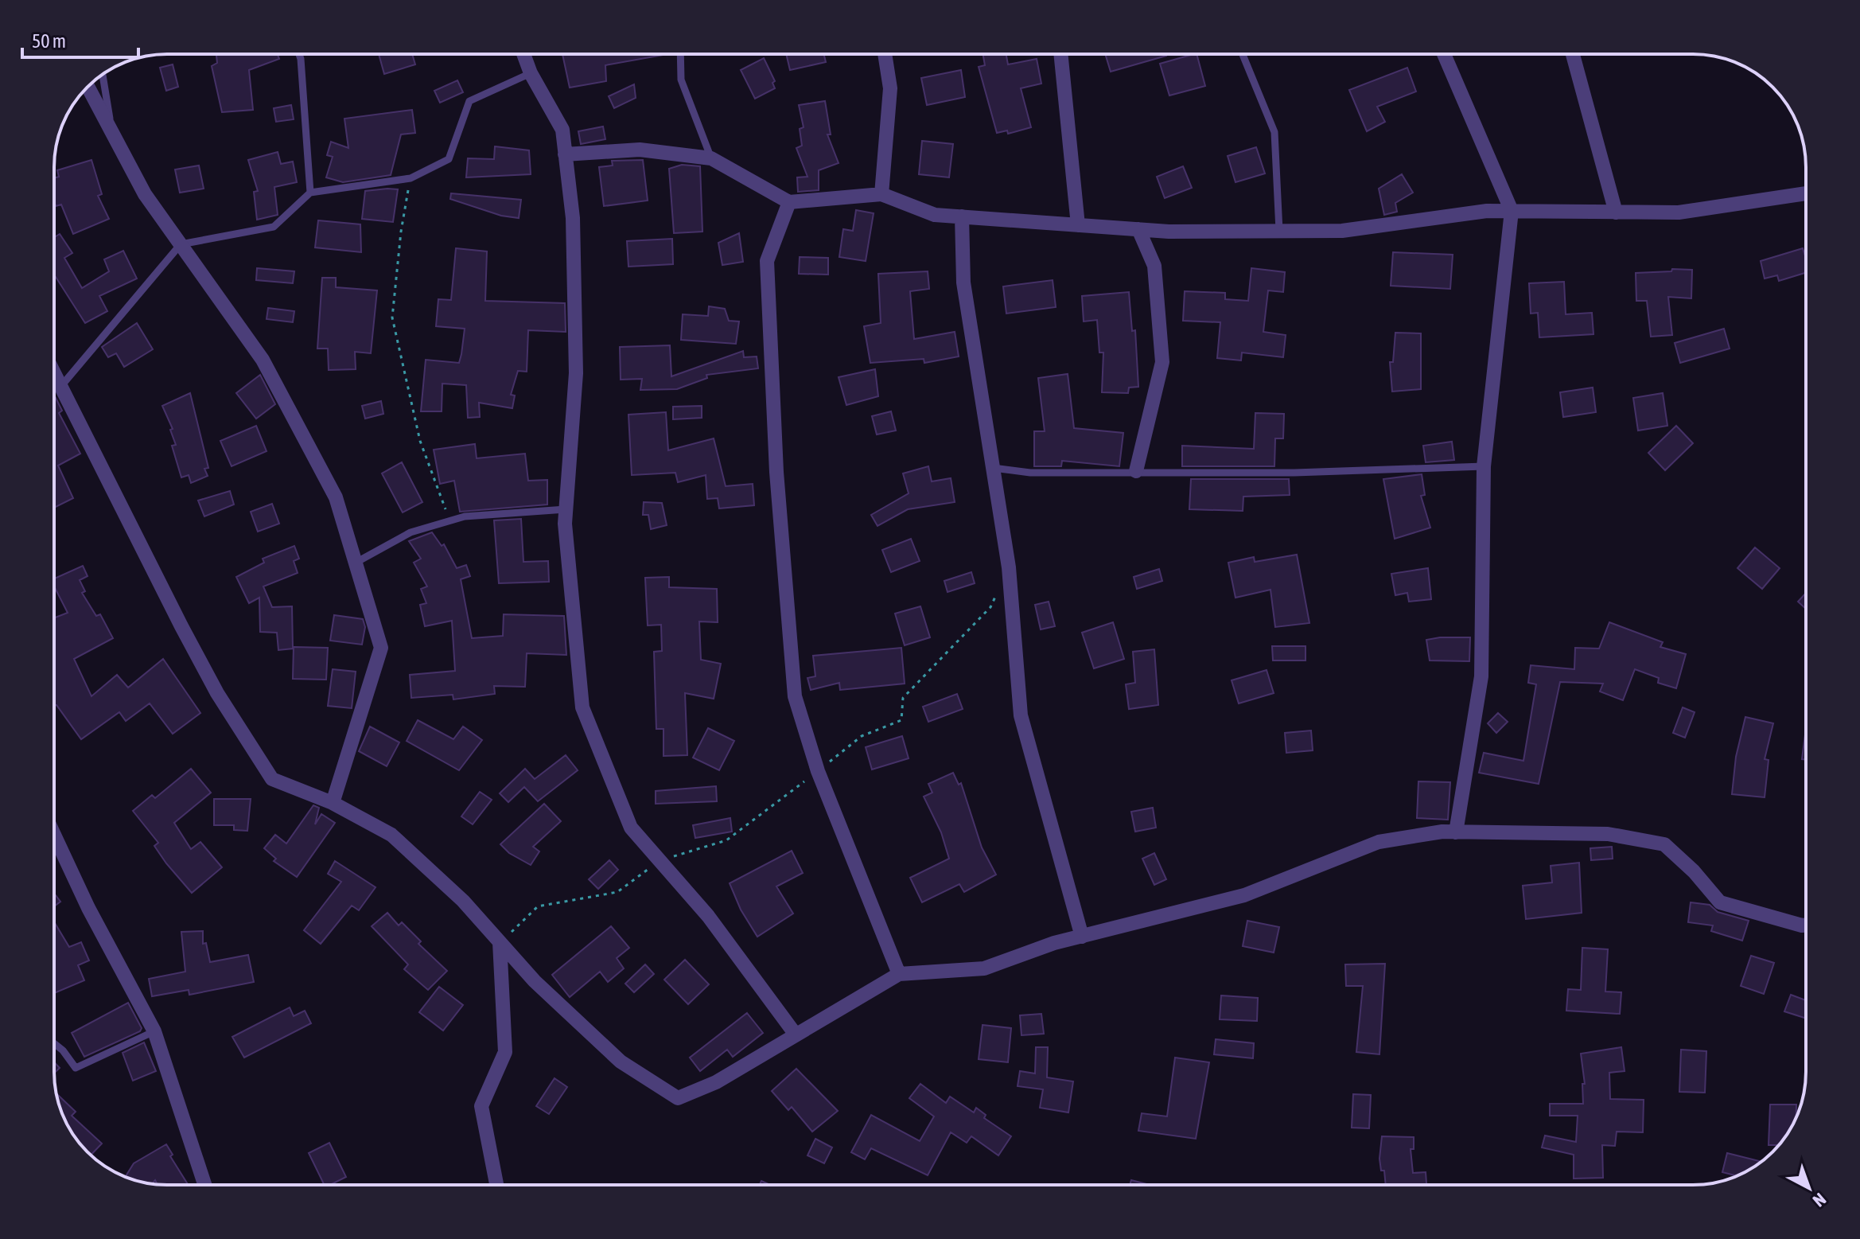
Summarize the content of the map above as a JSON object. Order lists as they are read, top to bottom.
{
  "scale_bar": "50 m",
  "north": "bottom right"
}
